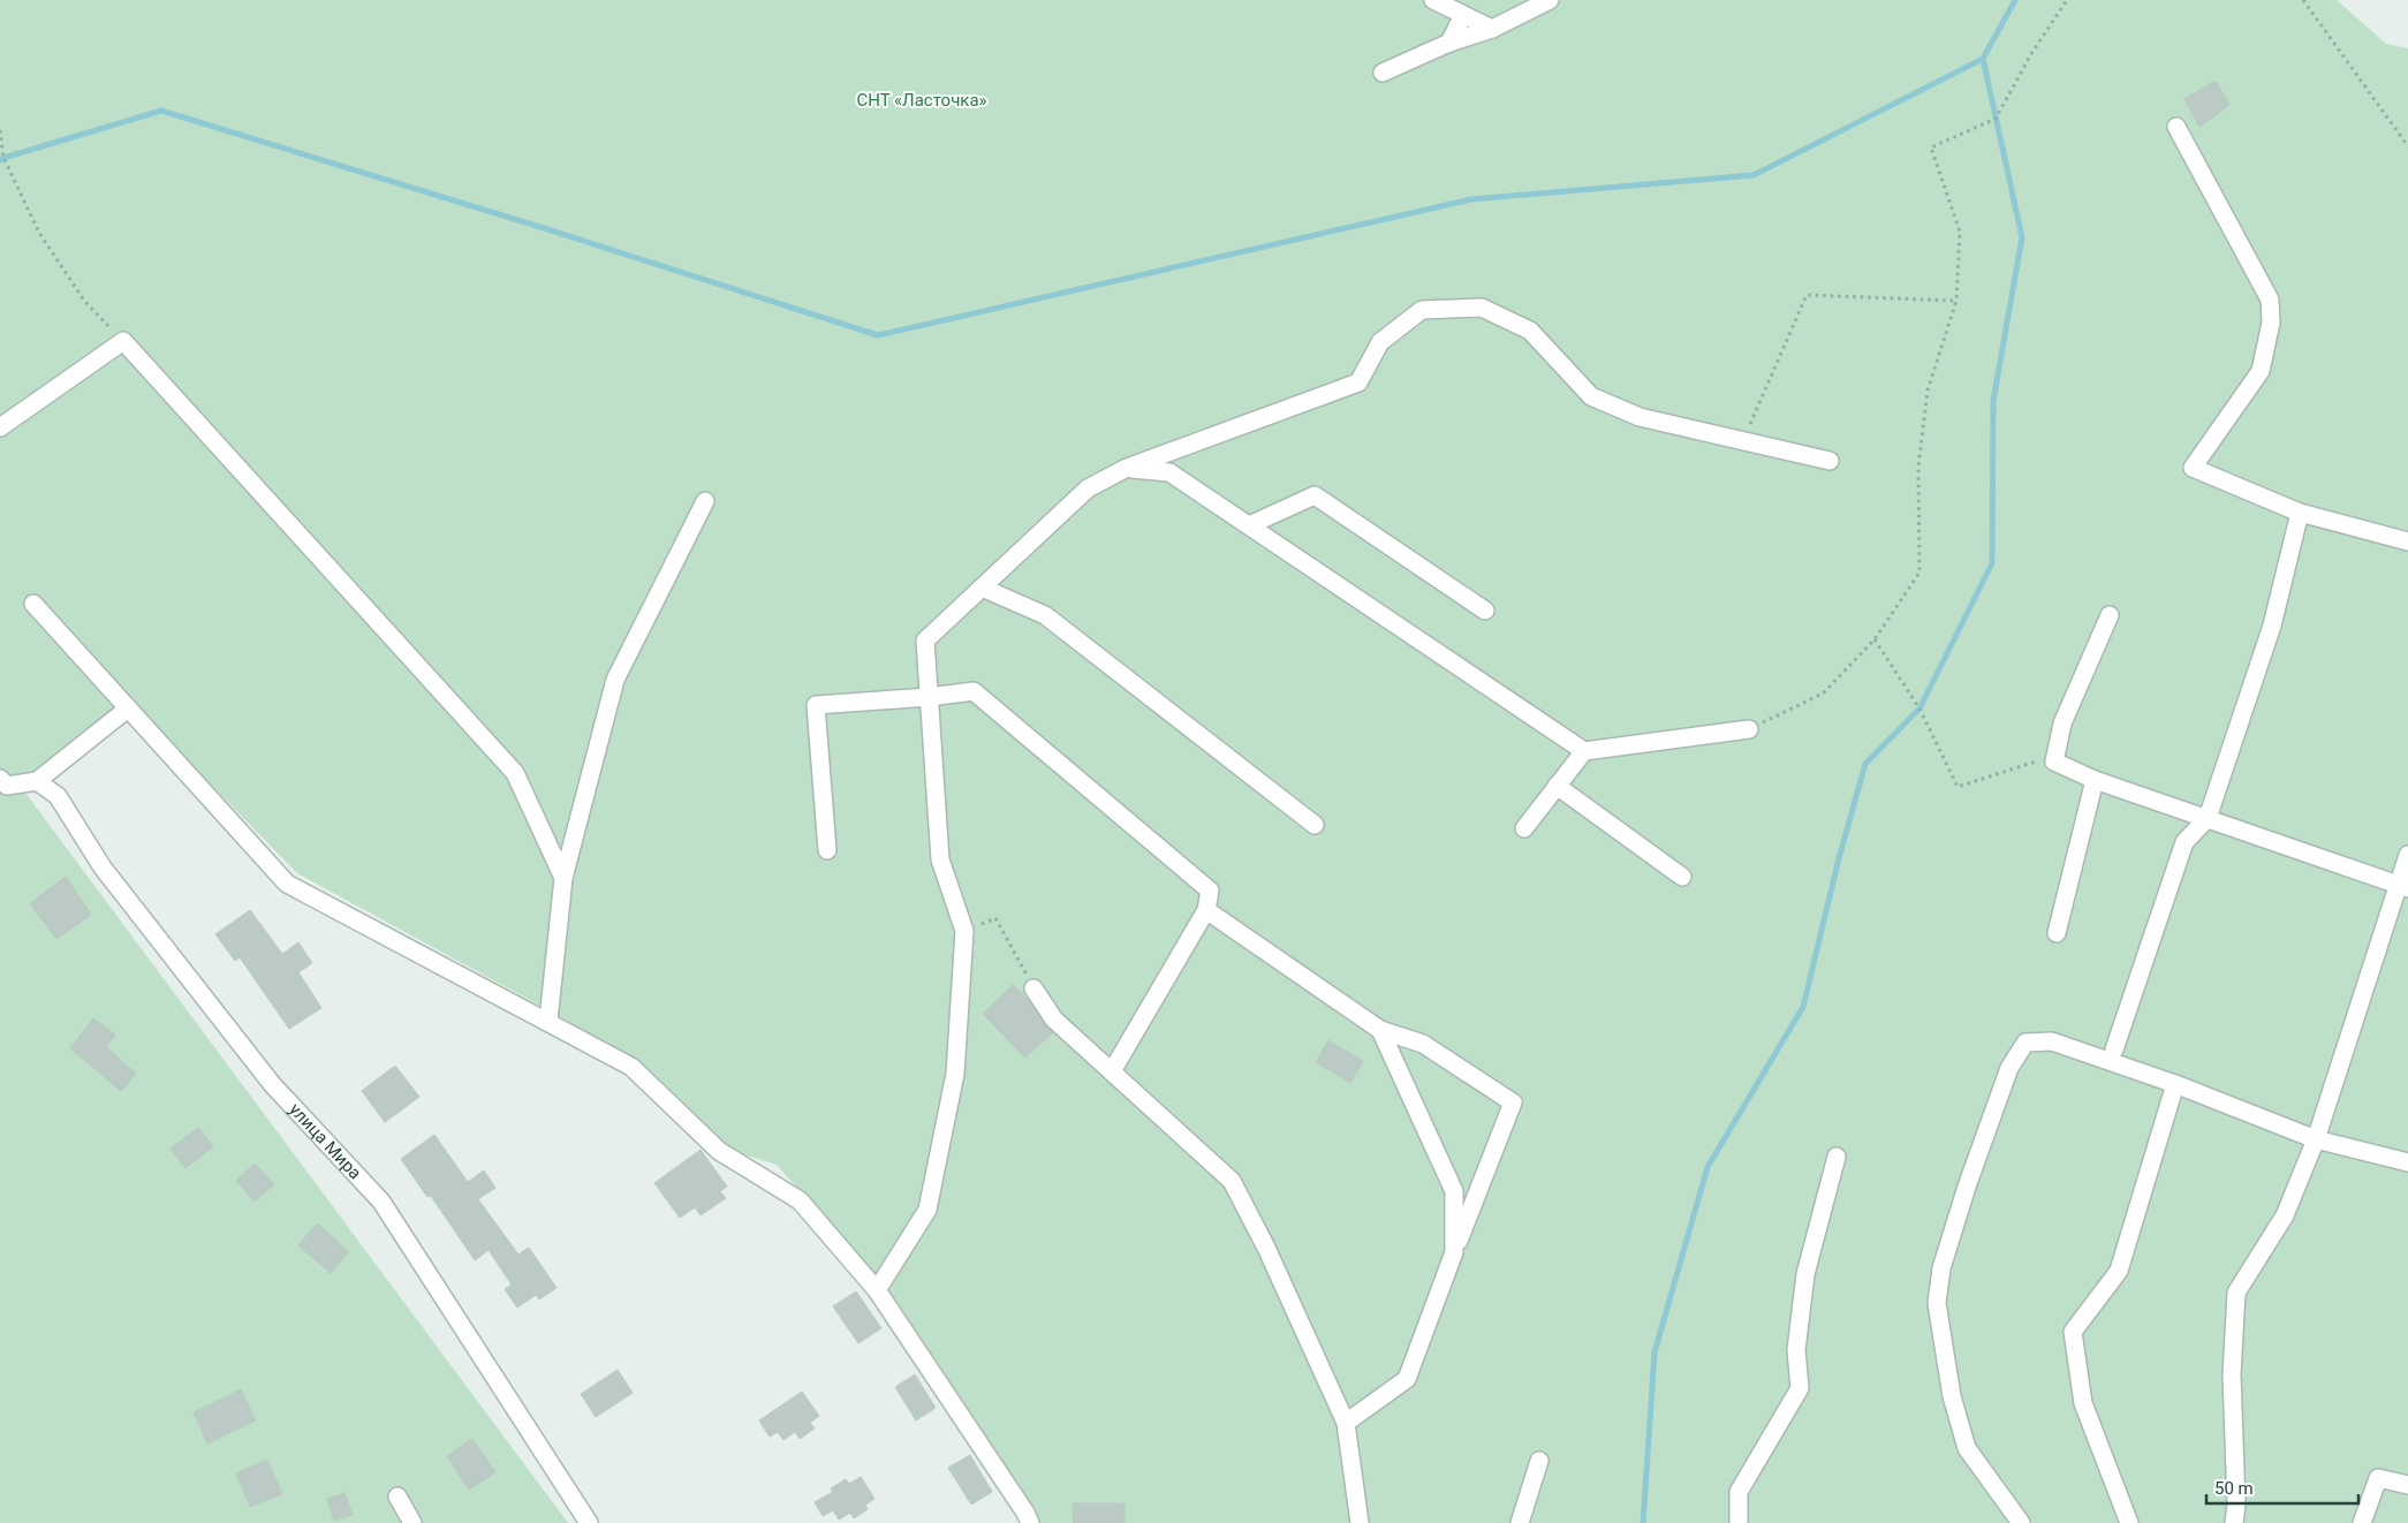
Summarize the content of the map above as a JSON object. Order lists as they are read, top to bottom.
{
  "streets": {
    "street": ["улица Мира"]
  },
  "parks": ["СНТ «Ласточка»"],
  "scale_bar": "50 m"
}
